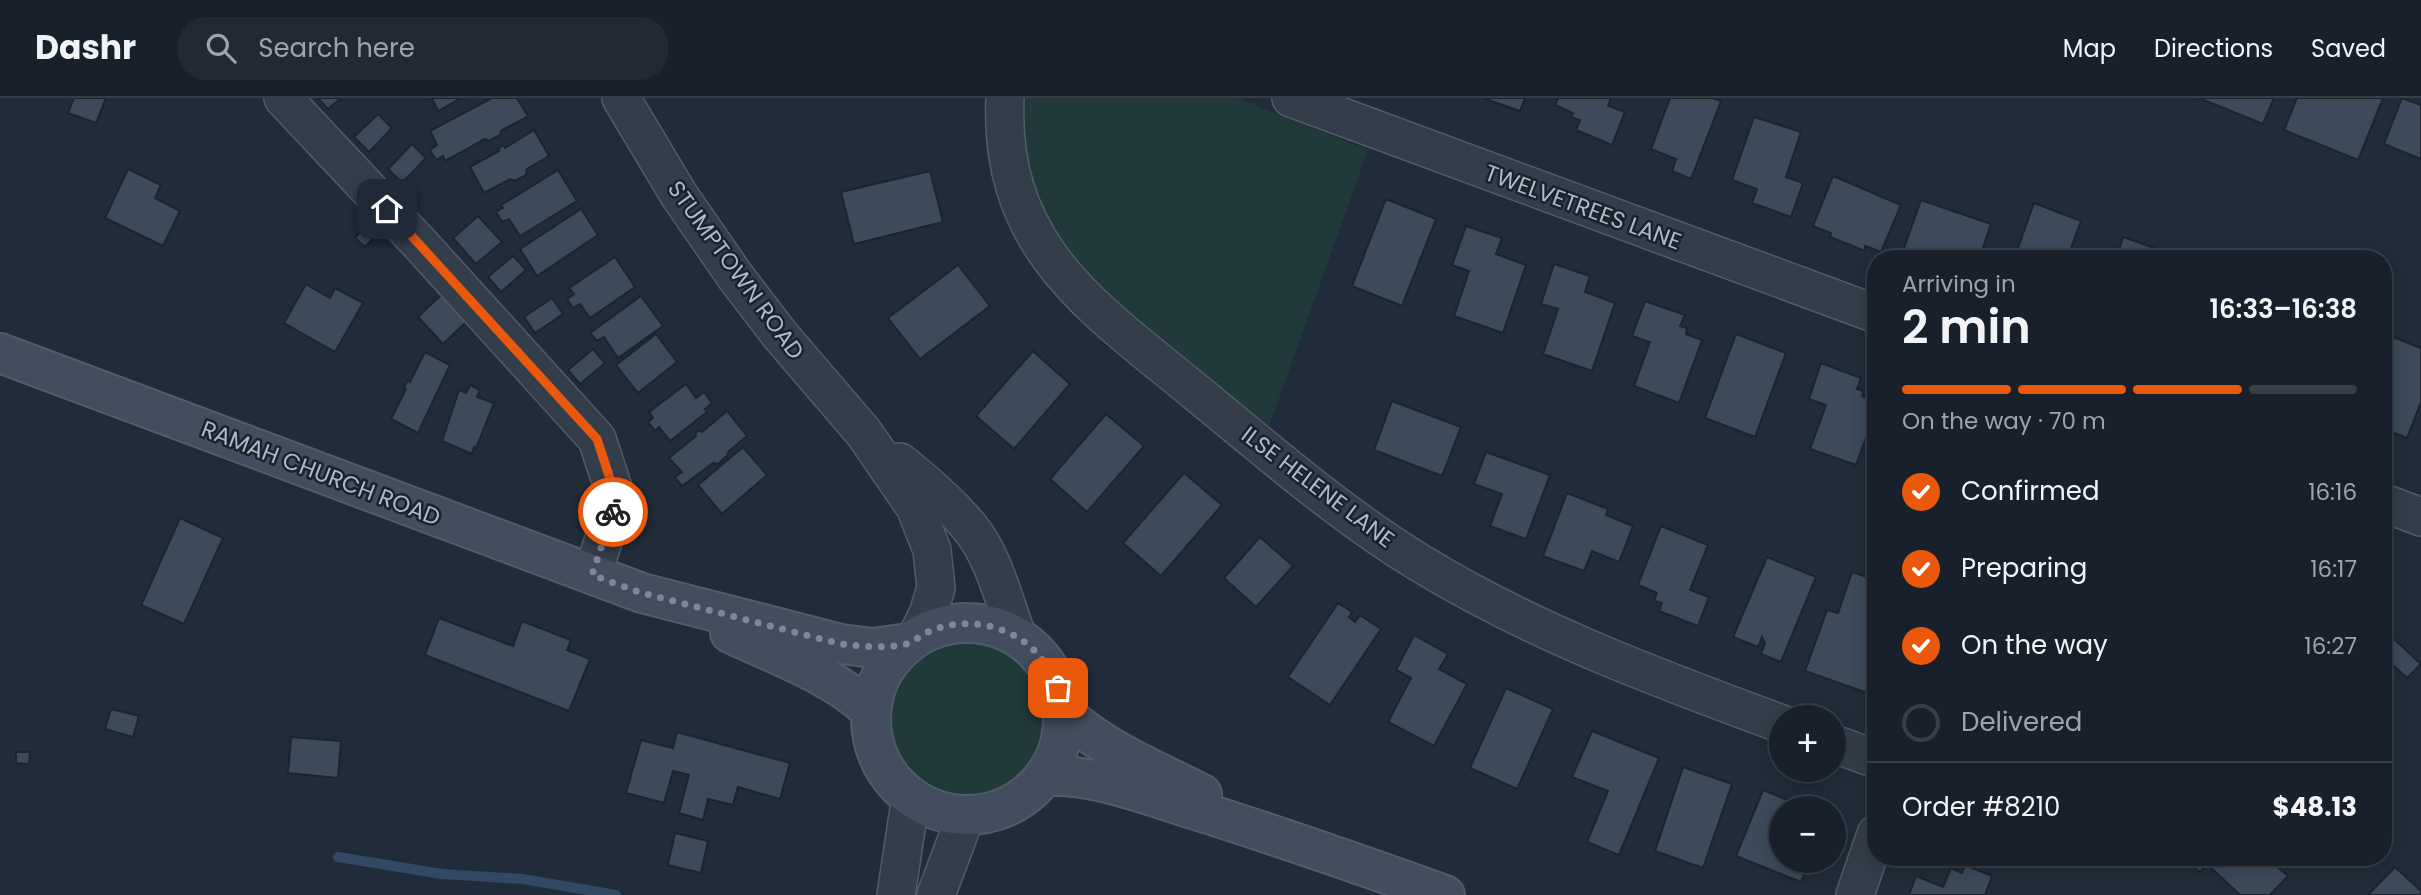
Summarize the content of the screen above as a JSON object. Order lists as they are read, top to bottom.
{
  "streets": {
    "main road": ["RAMAH CHURCH ROAD"],
    "street": ["TWELVETREES LANE", "STUMPTOWN ROAD", "ILSE HELENE LANE"]
  },
  "crossings": [
    ["STUMPTOWN ROAD", "RAMAH CHURCH ROAD"]
  ],
  "page": {
    "header": "Dashr",
    "search": "Search here",
    "nav": ["Map", "Directions", "Saved"],
    "heading": ["2 min", "Arriving in", "16:33–16:38"],
    "panel": ["Order #8210", "$48.13"],
    "bar": "On the way · 70 m",
    "list": [
      ["Confirmed", "16:16"],
      ["Preparing", "16:17"],
      ["On the way", "16:27"],
      "Delivered"
    ],
    "map_buttons": ["+", "−"]
  }
}
